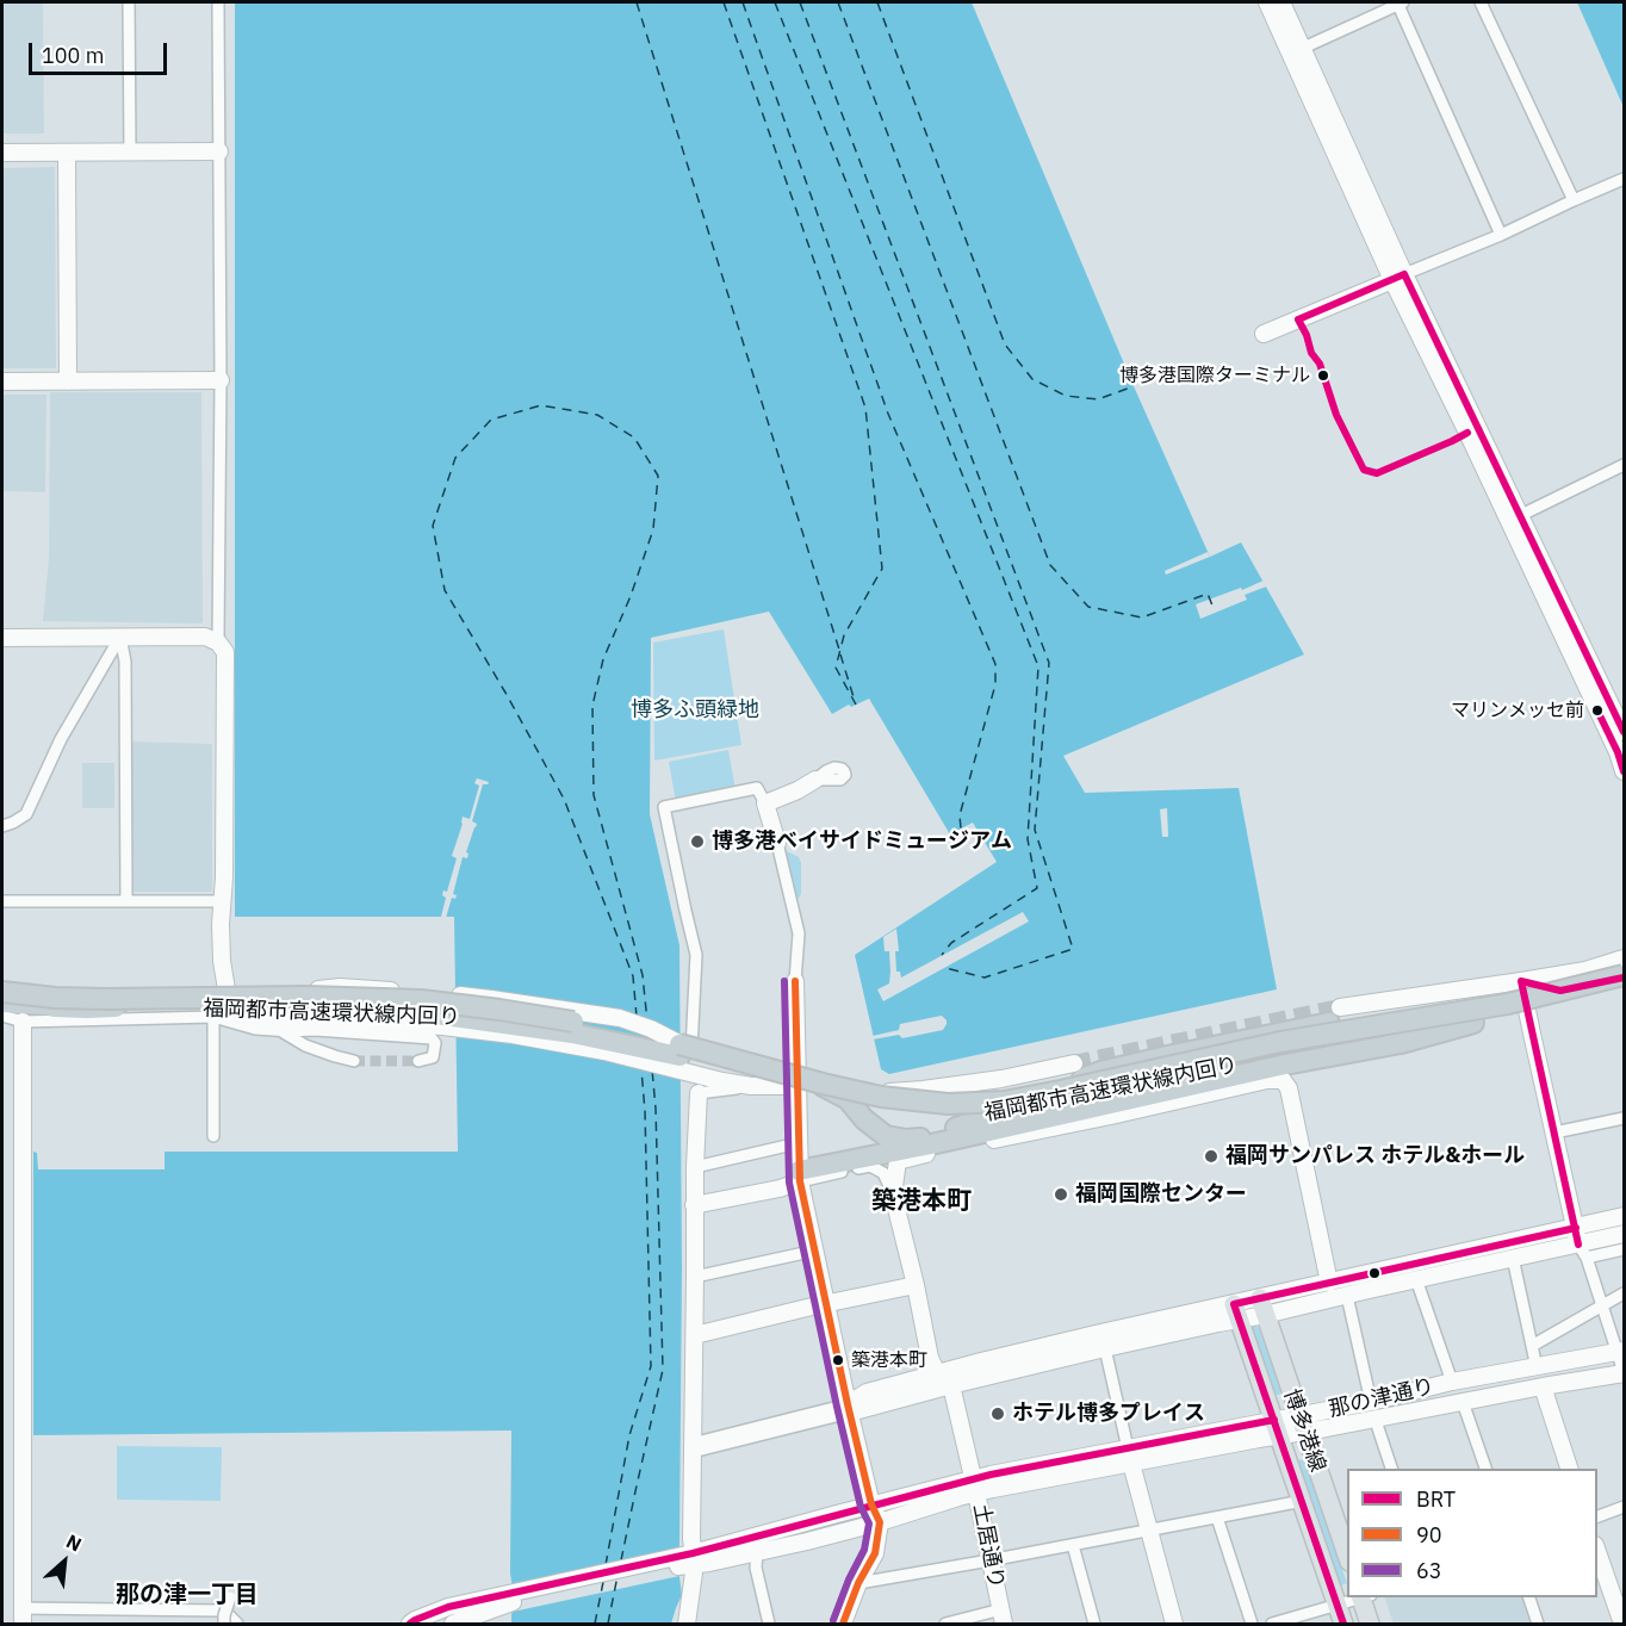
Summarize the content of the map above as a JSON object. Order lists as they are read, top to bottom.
{
  "streets": {
    "highway": ["福岡都市高速環状線内回り"],
    "main road": ["博多港線"],
    "street": ["那の津通り", "土居通り"]
  },
  "crossings": [
    ["那の津通り", "博多港線"],
    ["那の津通り", "土居通り"]
  ],
  "districts": ["築港本町", "那の津一丁目"],
  "parks": ["博多ふ頭緑地"],
  "places": [
    "博多港国際ターミナル",
    "マリンメッセ前",
    "博多港ベイサイドミュージアム",
    "福岡サンパレス ホテル&ホール",
    "福岡国際センター",
    "築港本町",
    "ホテル博多プレイス"
  ],
  "lines": ["transit line BRT", "transit line 90", "transit line 63"],
  "legend": ["BRT", "90", "63"],
  "scale_bar": "100 m",
  "north": "top right"
}
